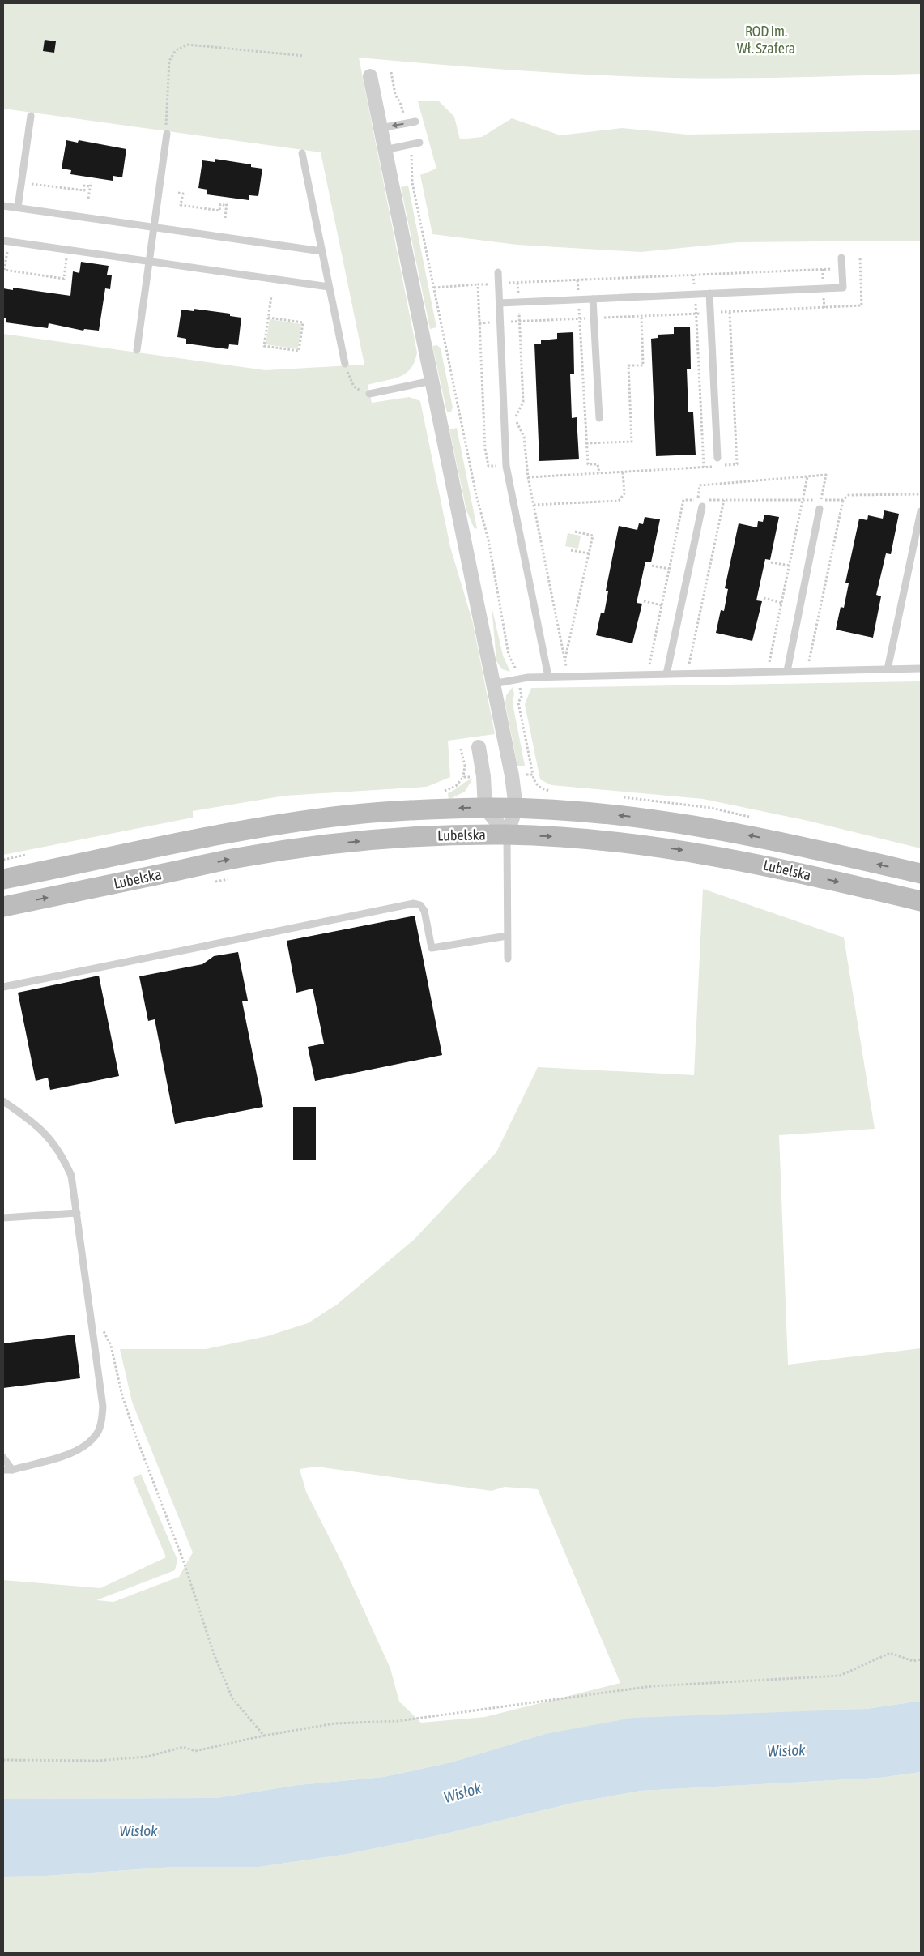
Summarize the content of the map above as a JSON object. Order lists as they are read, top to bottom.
{
  "streets": {
    "main road": ["Lubelska"]
  },
  "water": ["Wisłok"],
  "parks": ["ROD im. Wł. Szafera"]
}
